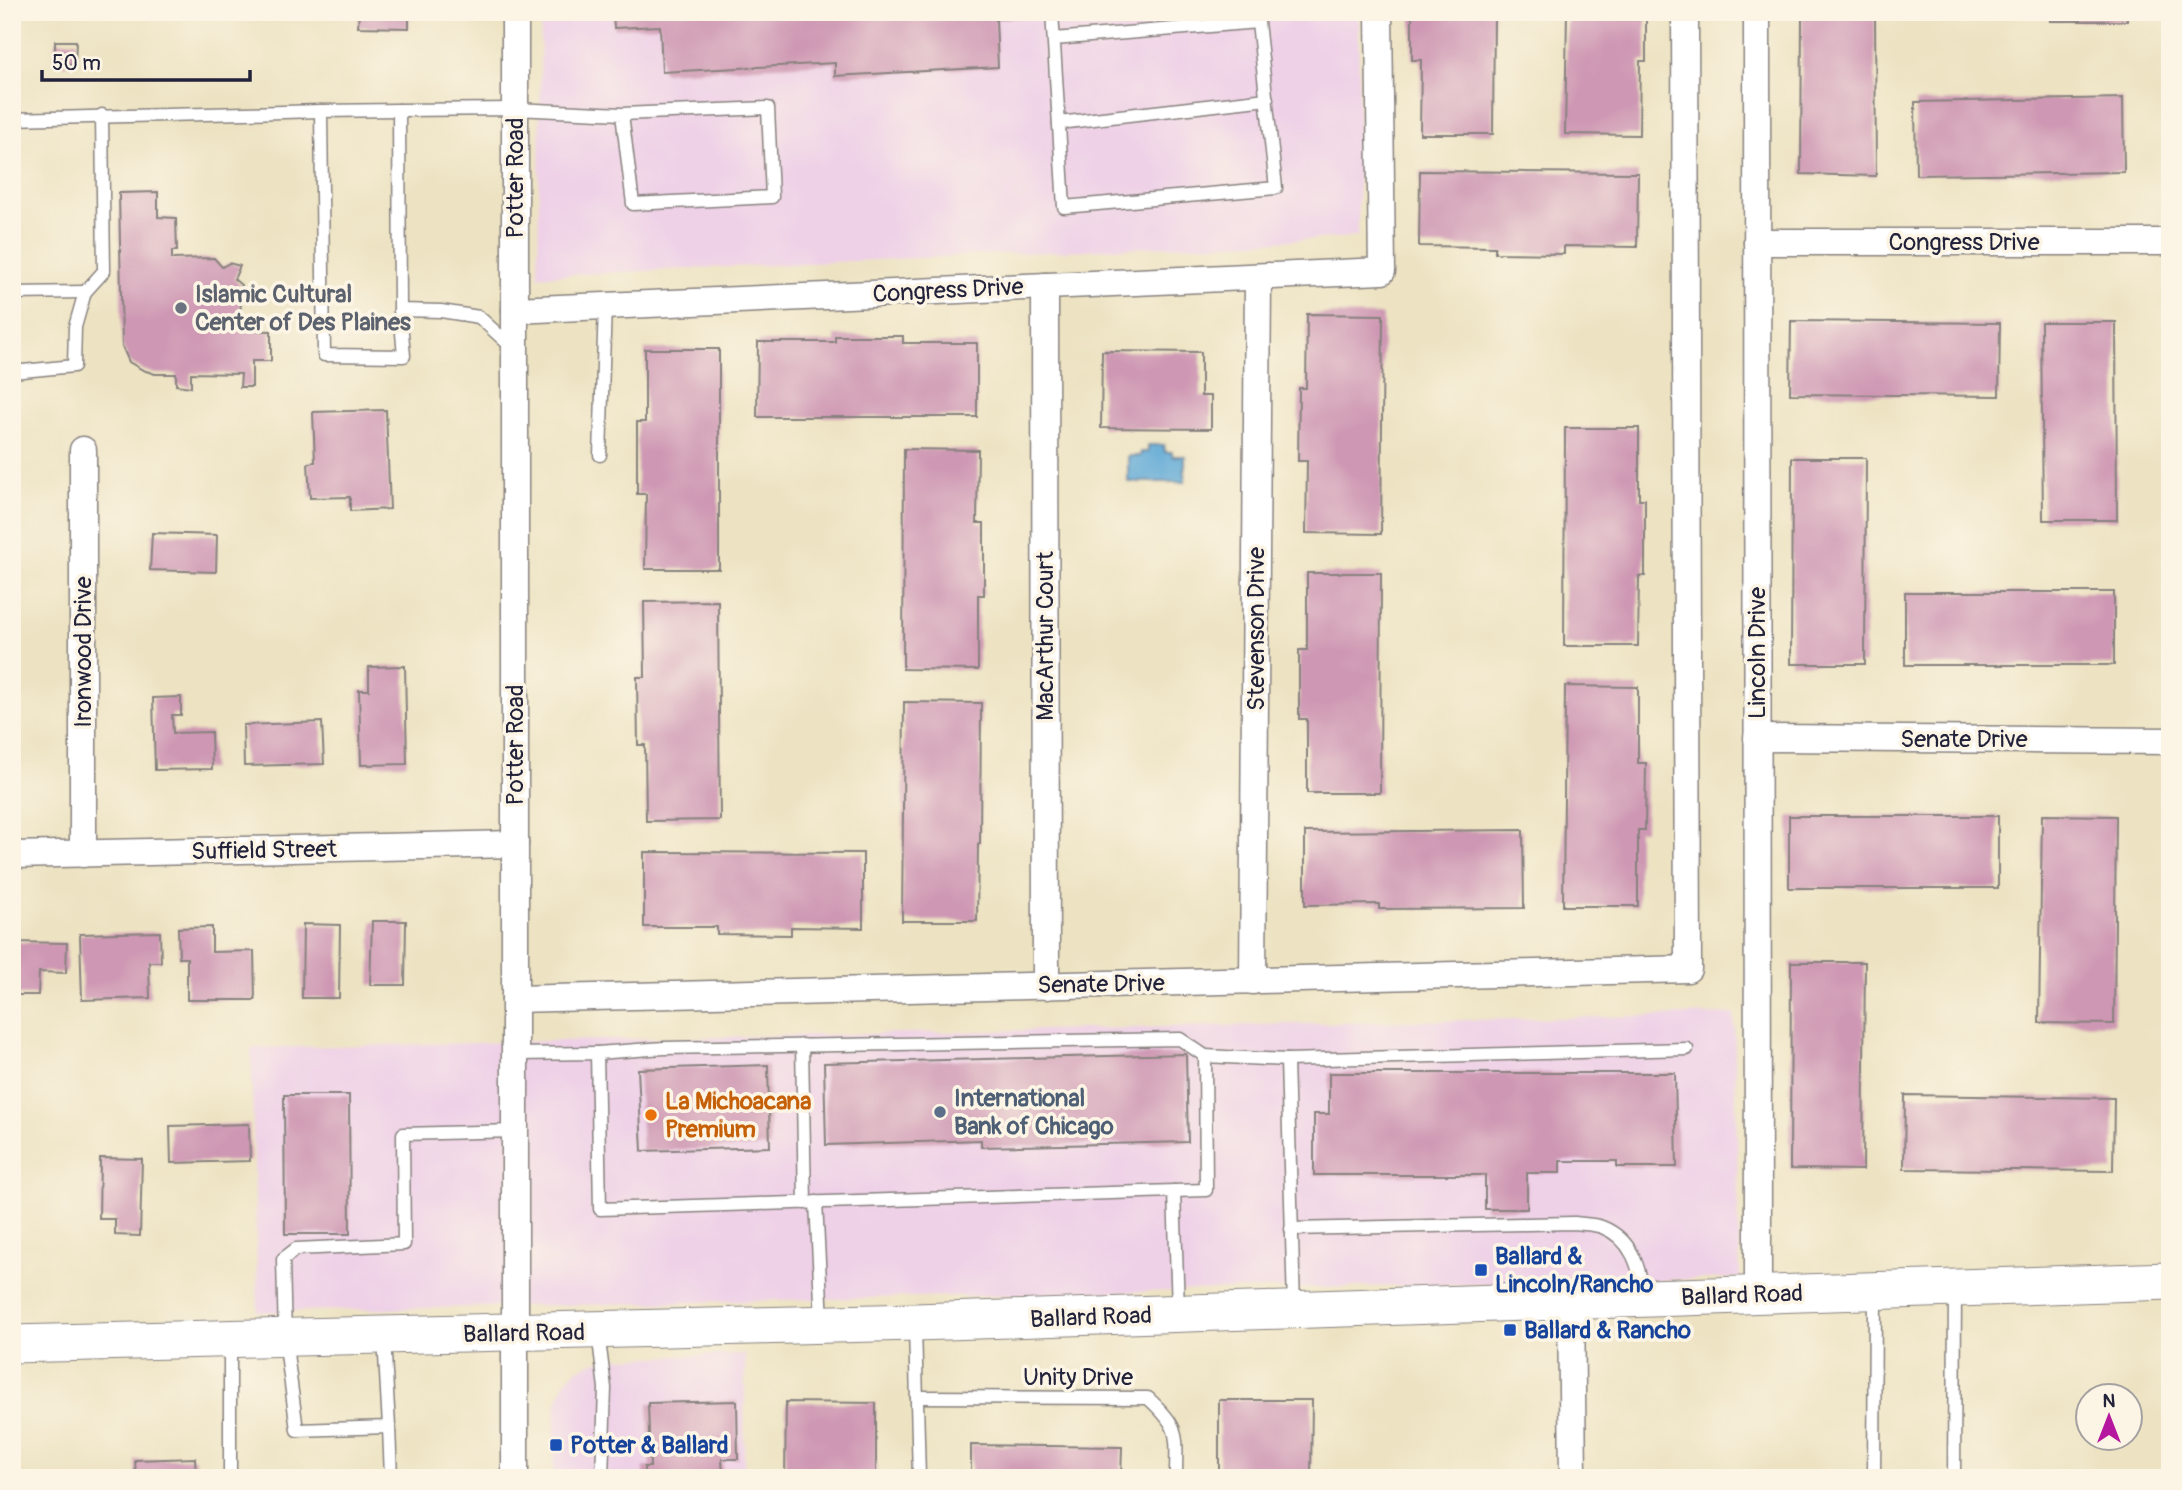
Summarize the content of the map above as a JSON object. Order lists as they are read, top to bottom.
{
  "streets": {
    "street": [
      "Potter Road",
      "Congress Drive",
      "Stevenson Drive",
      "MacArthur Court",
      "Ironwood Drive",
      "Lincoln Drive",
      "Senate Drive",
      "Suffield Street",
      "Ballard Road"
    ],
    "lane": ["Unity Drive"]
  },
  "crossings": [
    ["Potter Road", "Congress Drive"],
    ["Potter Road", "Senate Drive"],
    ["Potter Road", "Suffield Street"],
    ["Potter Road", "Ballard Road"],
    ["Congress Drive", "Stevenson Drive"],
    ["Congress Drive", "MacArthur Court"],
    ["Congress Drive", "Lincoln Drive"],
    ["Stevenson Drive", "Senate Drive"],
    ["MacArthur Court", "Senate Drive"],
    ["Ironwood Drive", "Suffield Street"],
    ["Lincoln Drive", "Senate Drive"],
    ["Lincoln Drive", "Ballard Road"]
  ],
  "places": {
    "other": ["Islamic Cultural Center of Des Plaines", "International Bank of Chicago", "La Michoacana Premium"],
    "transit": ["Ballard & Lincoln/Rancho", "Ballard & Rancho", "Potter & Ballard"]
  },
  "scale_bar": "50 m",
  "north": "top"
}
